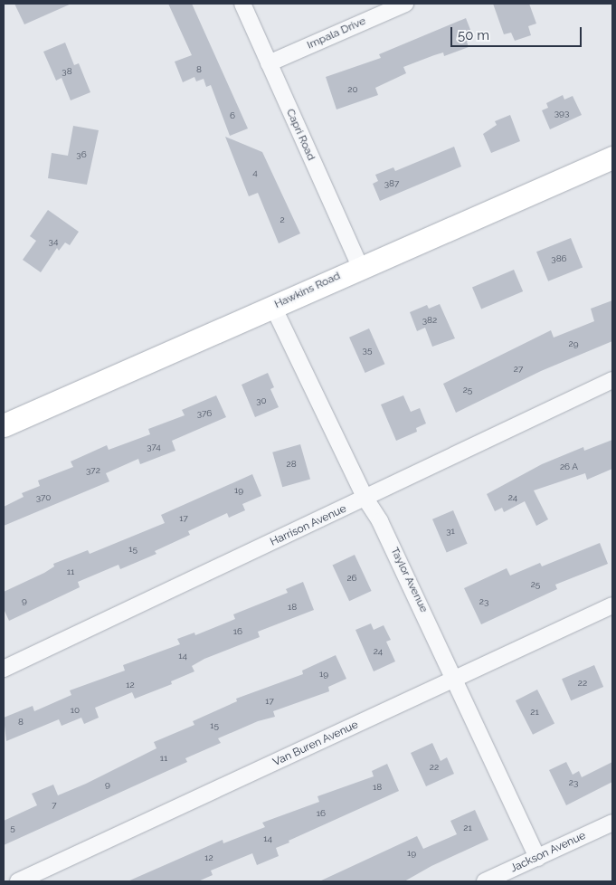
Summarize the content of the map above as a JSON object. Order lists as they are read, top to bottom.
{
  "streets": {
    "street": [
      "Impala Drive",
      "Capri Road",
      "Hawkins Road",
      "Harrison Avenue",
      "Taylor Avenue",
      "Van Buren Avenue",
      "Jackson Avenue"
    ]
  },
  "crossings": [
    ["Impala Drive", "Capri Road"],
    ["Capri Road", "Hawkins Road"],
    ["Hawkins Road", "Taylor Avenue"],
    ["Harrison Avenue", "Taylor Avenue"],
    ["Taylor Avenue", "Van Buren Avenue"],
    ["Taylor Avenue", "Jackson Avenue"]
  ],
  "house_numbers": [
    "8",
    "38",
    "20",
    "393",
    "6",
    "36",
    "4",
    "387",
    "2",
    "34",
    "386",
    "382",
    "29",
    "35",
    "27",
    "25",
    "30",
    "376",
    "374",
    "28",
    "26 A",
    "372",
    "19",
    "370",
    "24",
    "17",
    "31",
    "15",
    "11",
    "26",
    "25",
    "9",
    "23",
    "18",
    "16",
    "24",
    "14",
    "19",
    "22",
    "12",
    "17",
    "10",
    "21",
    "8",
    "15",
    "11",
    "22",
    "23",
    "9",
    "18",
    "7",
    "16",
    "5",
    "21",
    "14",
    "19",
    "12"
  ],
  "scale_bar": "50 m"
}
